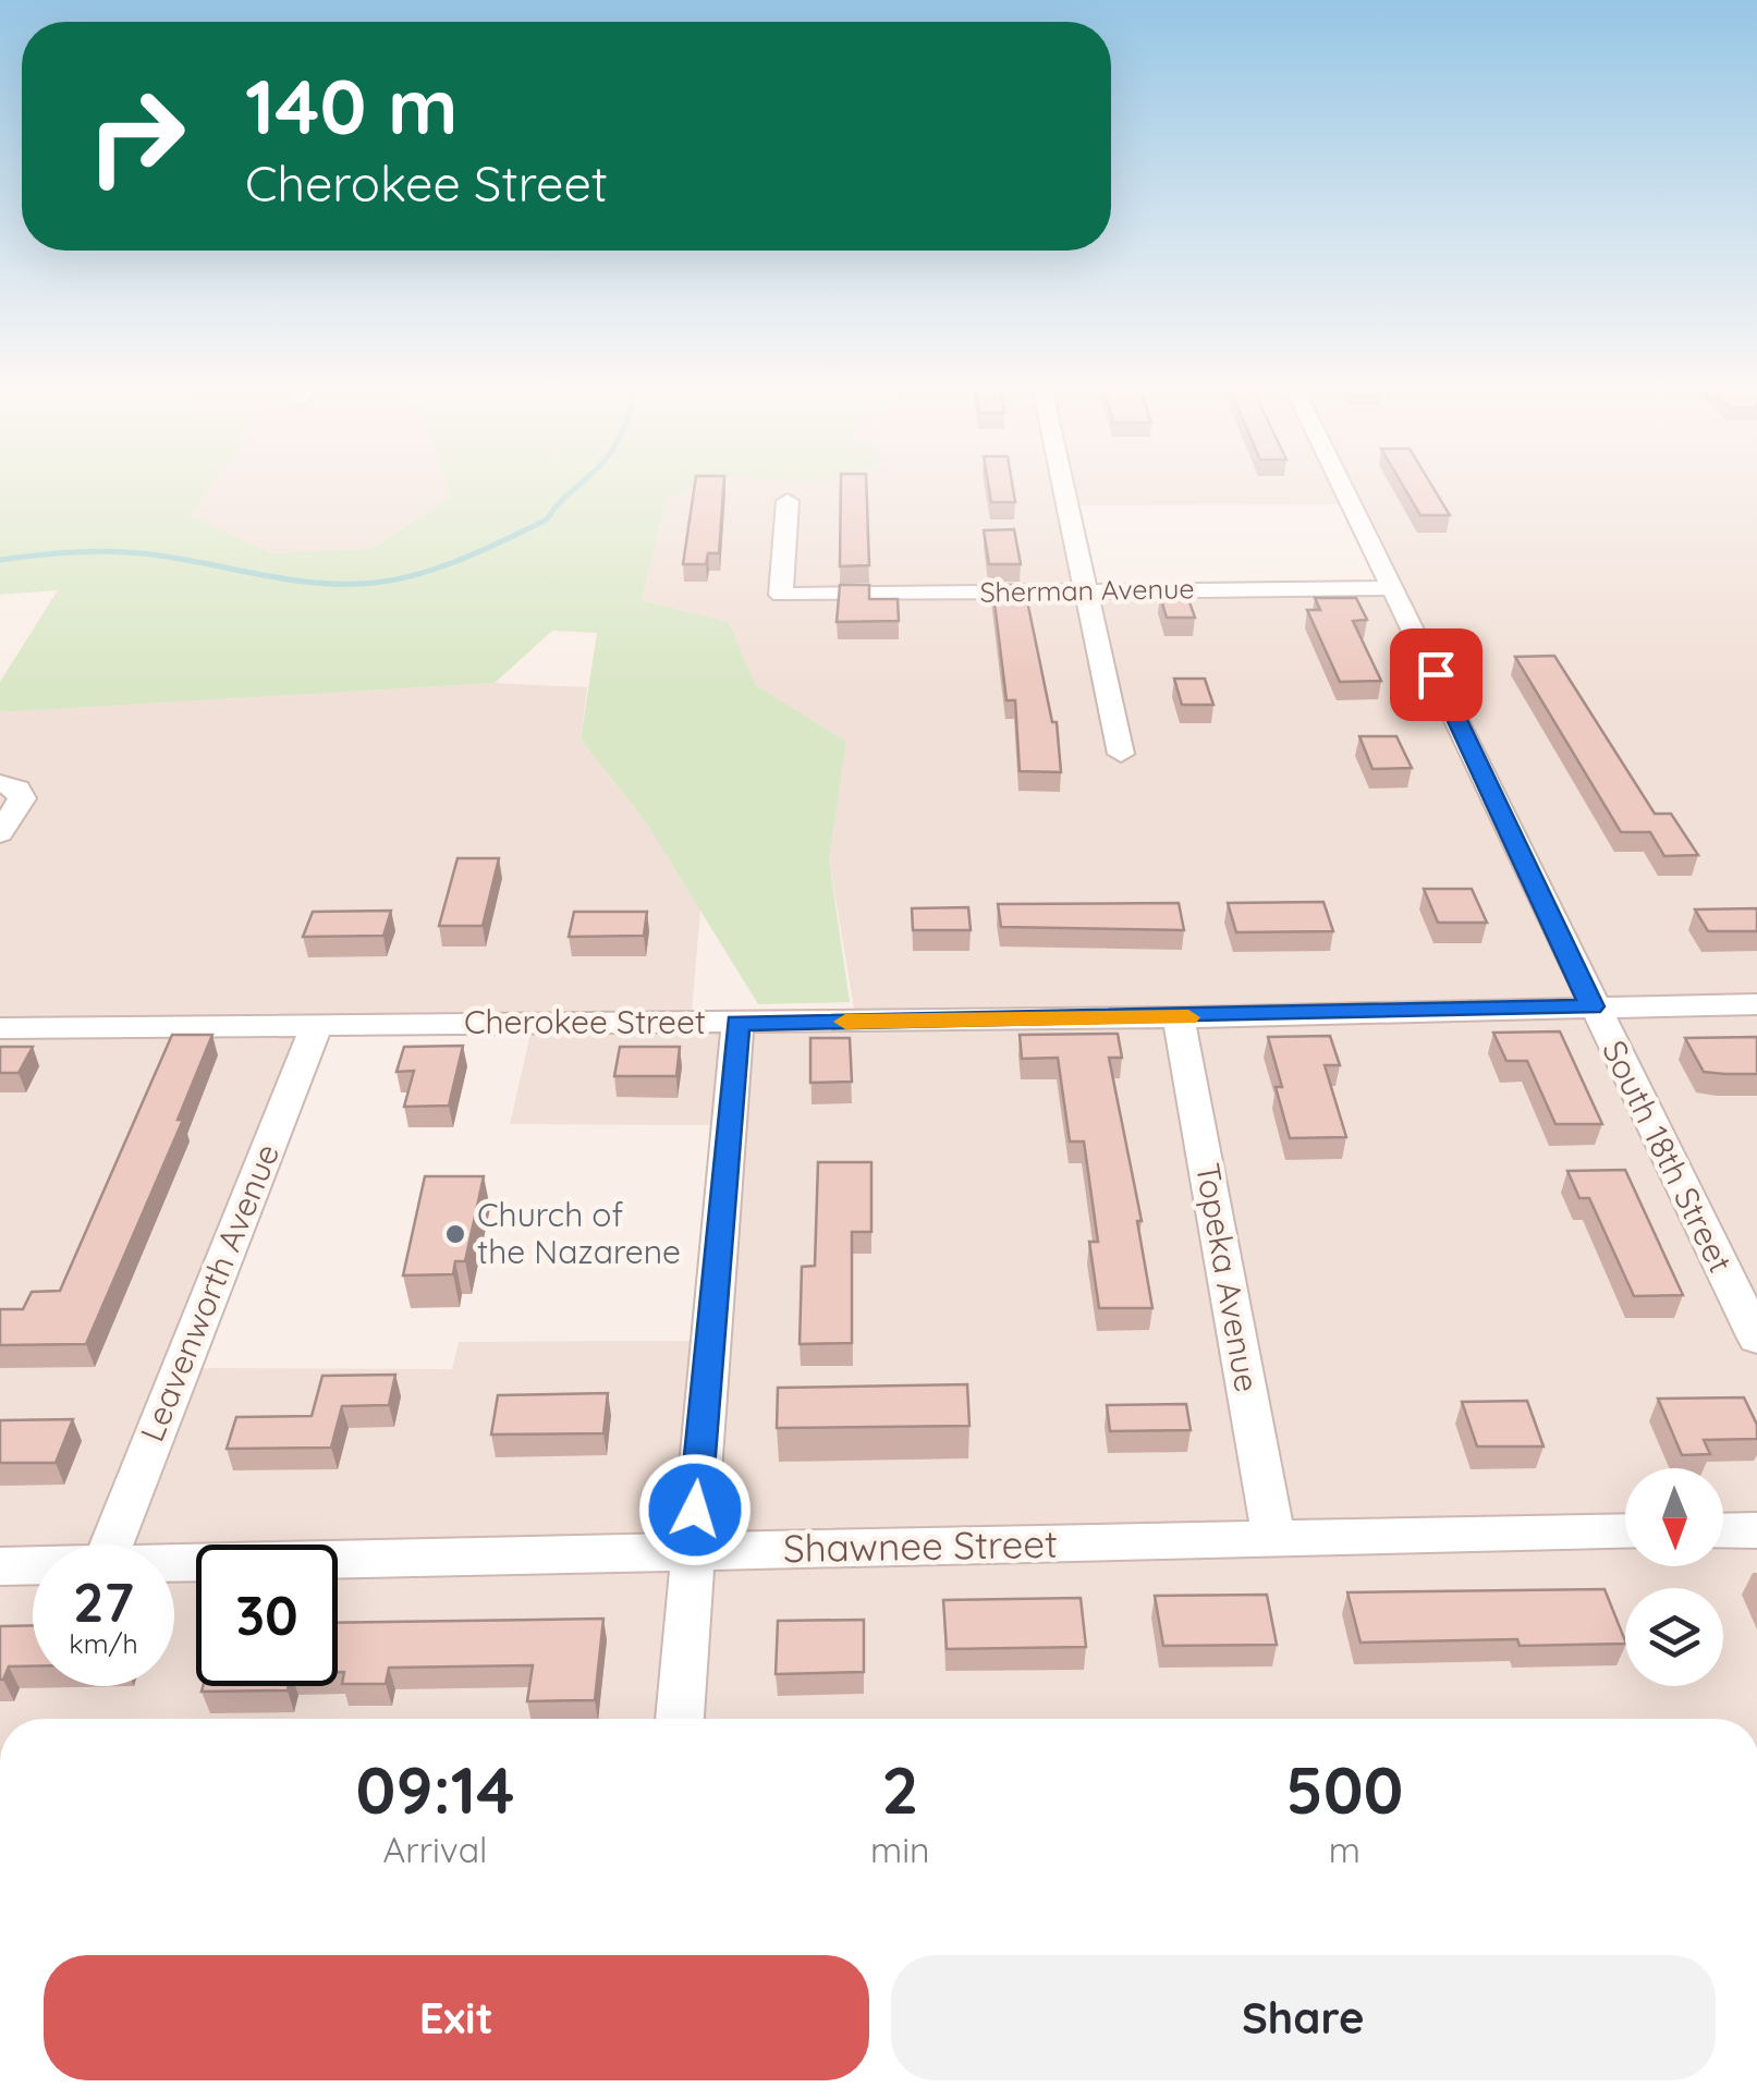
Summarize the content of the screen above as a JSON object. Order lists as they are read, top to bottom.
{
  "streets": {
    "street": [
      "Sherman Avenue",
      "Cherokee Street",
      "South 18th Street",
      "Topeka Avenue",
      "Leavenworth Avenue",
      "Shawnee Street"
    ]
  },
  "crossings": [
    ["Sherman Avenue", "South 18th Street"],
    ["Cherokee Street", "South 18th Street"],
    ["Cherokee Street", "Topeka Avenue"],
    ["Cherokee Street", "Leavenworth Avenue"],
    ["Topeka Avenue", "Shawnee Street"]
  ],
  "places": ["Church of the Nazarene"],
  "north": "bottom",
  "page": {
    "turn": ["140 m", "Cherokee Street"],
    "speed": "27 km/h",
    "limit": "30",
    "eta": [
      "09:14",
      "Arrival",
      "2",
      "min",
      "500",
      "m"
    ],
    "buttons": ["Exit", "Share"]
  }
}
